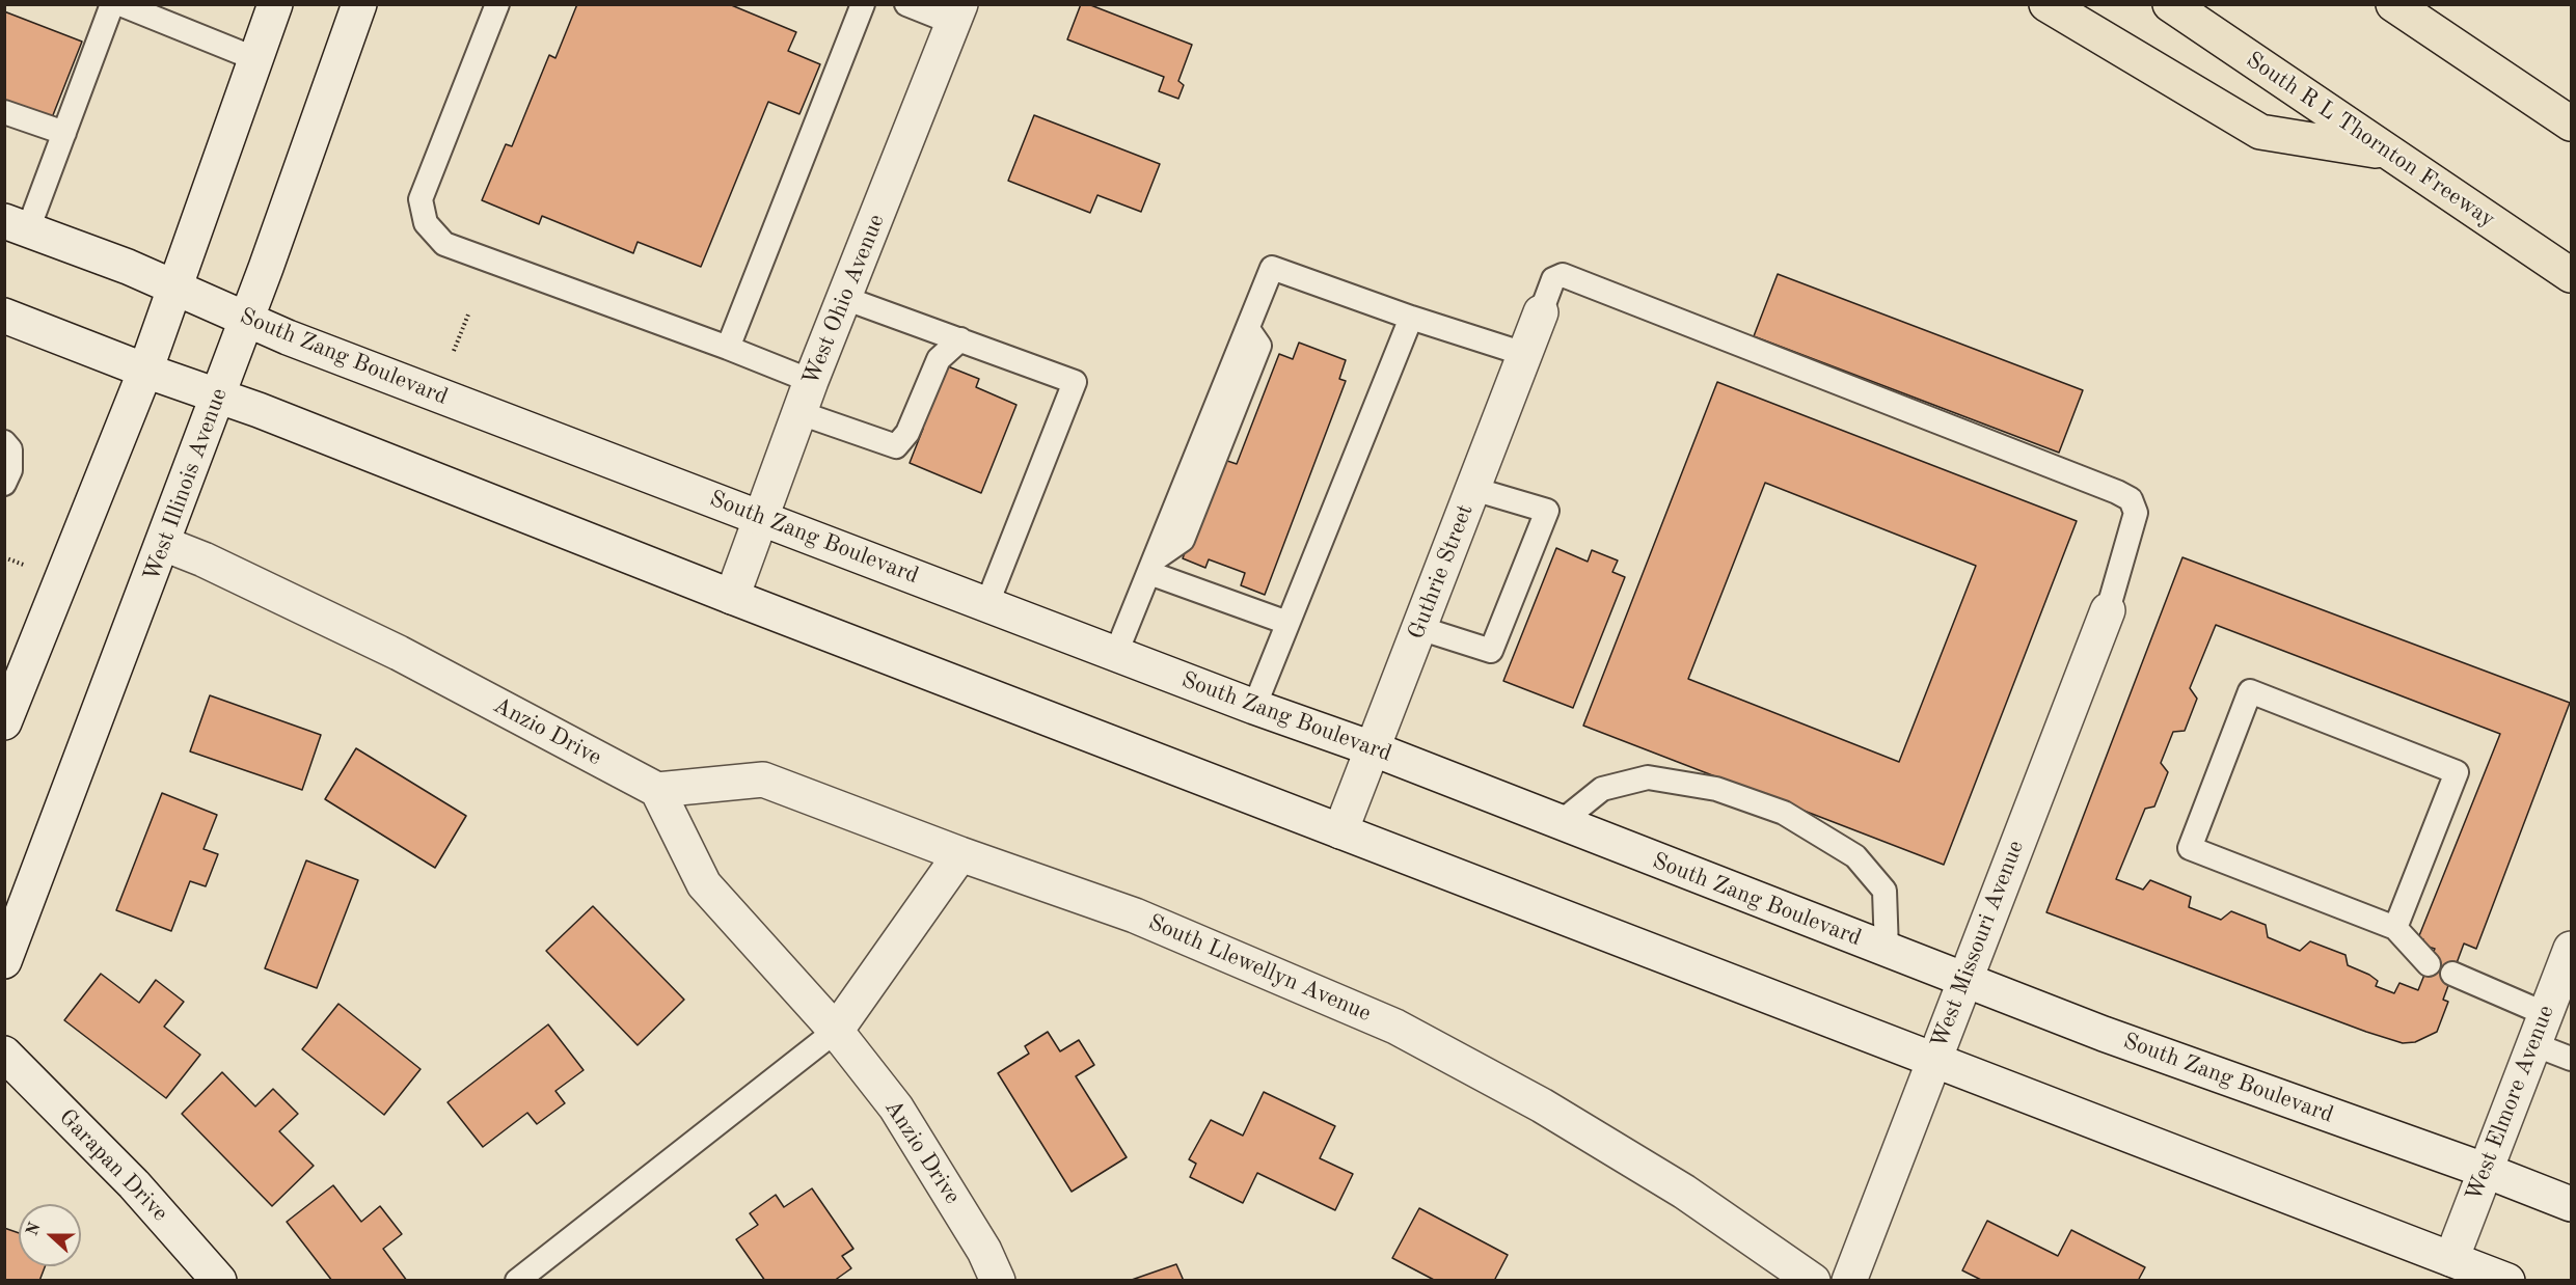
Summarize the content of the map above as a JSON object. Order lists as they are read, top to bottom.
{
  "streets": {
    "highway": ["South R L Thornton Freeway"],
    "street": [
      "West Ohio Avenue",
      "South Zang Boulevard",
      "West Illinois Avenue",
      "Guthrie Street",
      "Anzio Drive",
      "West Missouri Avenue",
      "South Llewellyn Avenue",
      "West Elmore Avenue",
      "Garapan Drive"
    ]
  },
  "crossings": [
    ["West Ohio Avenue", "South Zang Boulevard"],
    ["South Zang Boulevard", "West Illinois Avenue"],
    ["South Zang Boulevard", "Guthrie Street"],
    ["South Zang Boulevard", "West Missouri Avenue"],
    ["South Zang Boulevard", "West Elmore Avenue"],
    ["West Illinois Avenue", "Anzio Drive"],
    ["Anzio Drive", "South Llewellyn Avenue"]
  ],
  "north": "left"
}
